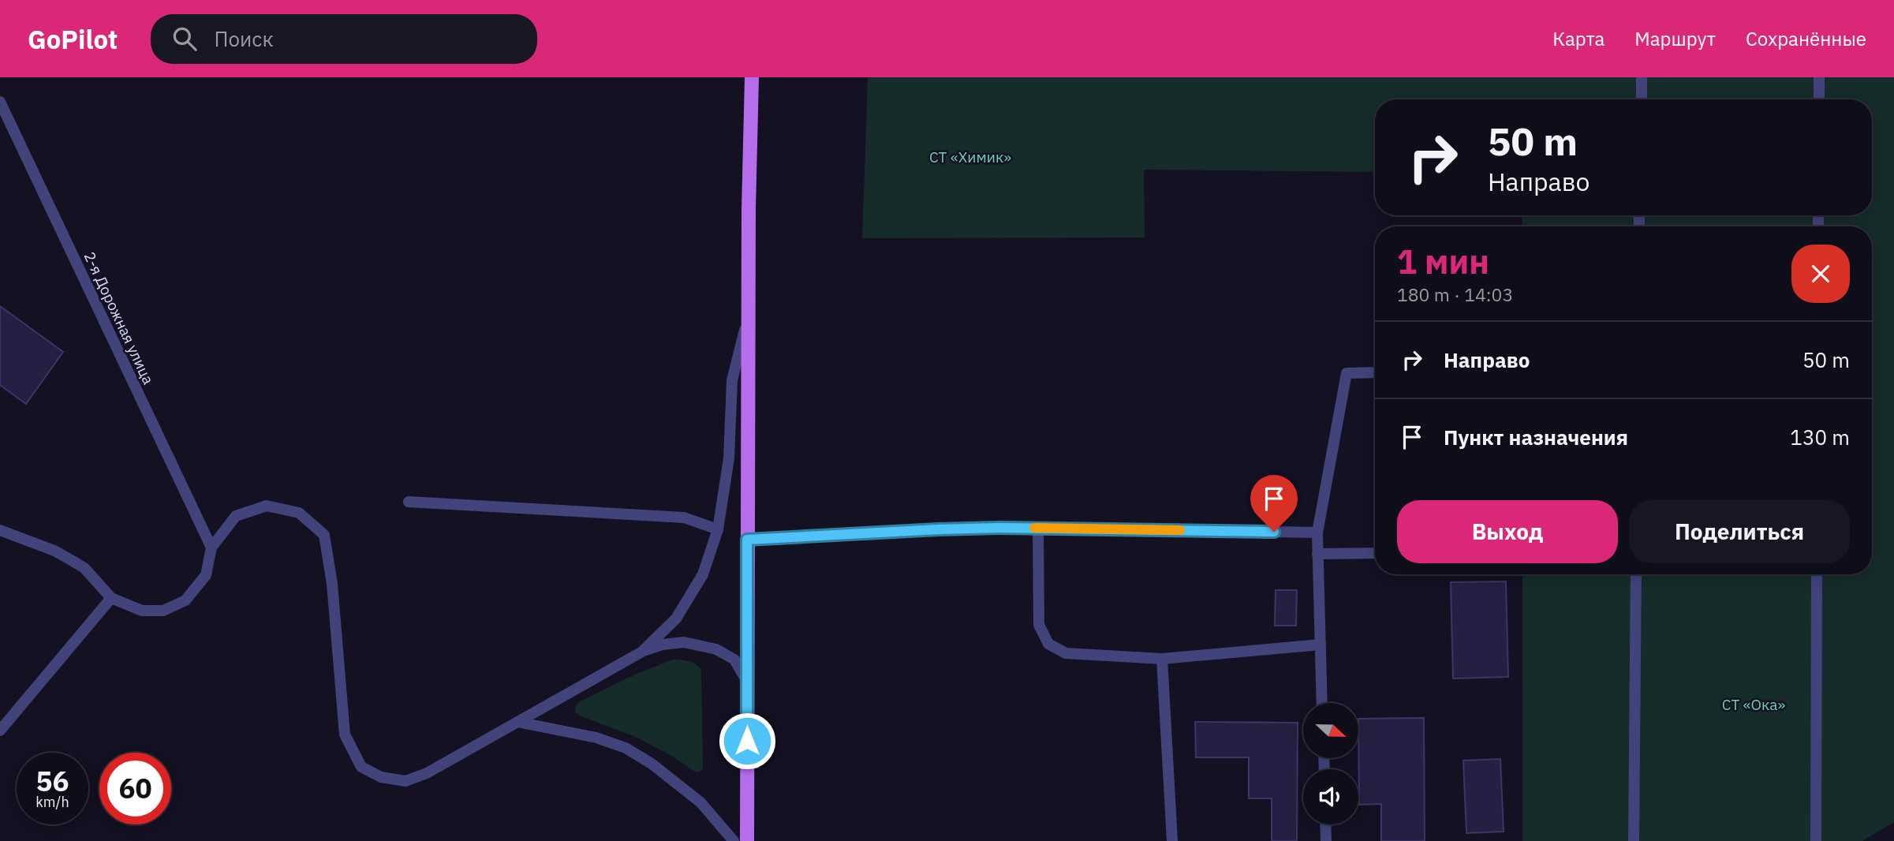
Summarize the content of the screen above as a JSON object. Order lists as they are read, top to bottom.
{
  "streets": {
    "street": ["2-я Дорожная улица"]
  },
  "parks": ["СТ «Химик»", "СТ «Ока»"],
  "north": "right",
  "page": {
    "header": "GoPilot",
    "search": "Поиск",
    "nav": ["Карта", "Маршрут", "Сохранённые"],
    "turn": ["50 m", "Направо"],
    "heading": ["1 мин", "180 m · 14:03"],
    "list": [
      {
        "name": "Направо",
        "value": "50 m"
      },
      {
        "name": "Пункт назначения",
        "value": "130 m"
      }
    ],
    "buttons": ["Выход", "Поделиться"],
    "speed": "56 km/h",
    "limit": "60"
  }
}
